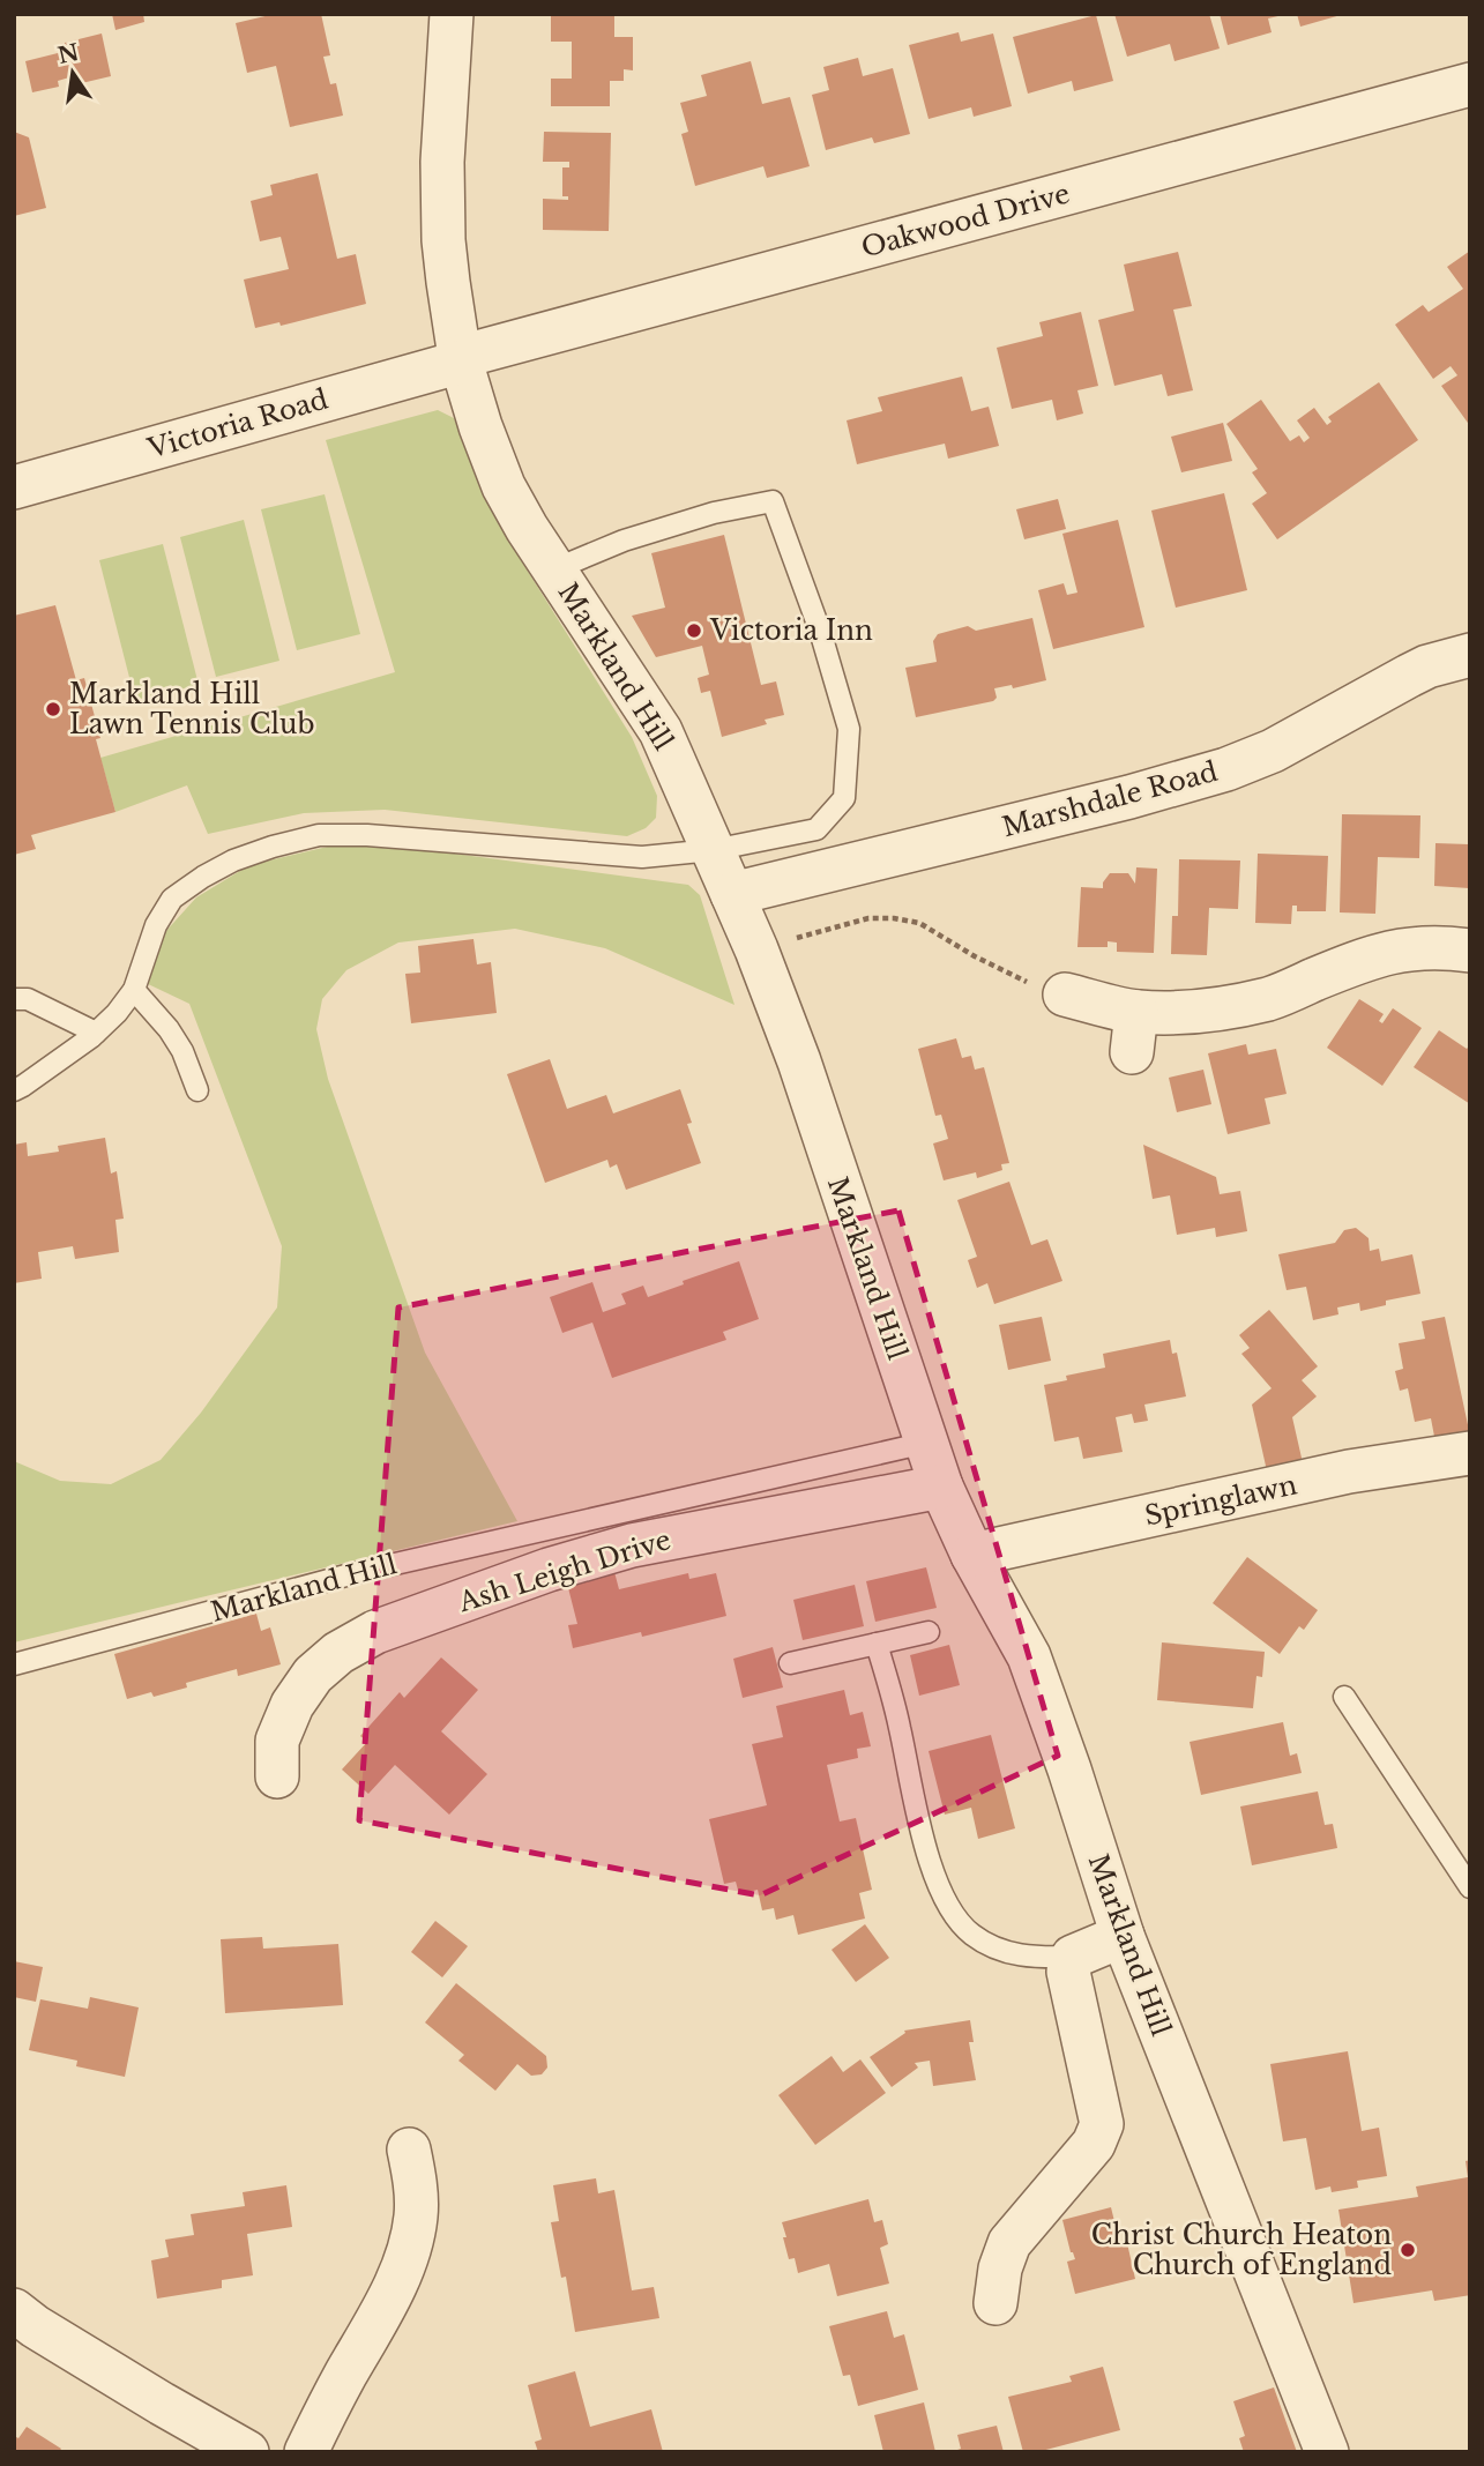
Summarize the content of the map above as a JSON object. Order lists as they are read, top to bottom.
{
  "streets": {
    "street": [
      "Oakwood Drive",
      "Victoria Road",
      "Markland Hill",
      "Marshdale Road",
      "Springlawn",
      "Ash Leigh Drive"
    ]
  },
  "crossings": [
    ["Oakwood Drive", "Victoria Road"],
    ["Oakwood Drive", "Markland Hill"],
    ["Victoria Road", "Markland Hill"],
    ["Markland Hill", "Marshdale Road"],
    ["Markland Hill", "Springlawn"],
    ["Markland Hill", "Ash Leigh Drive"]
  ],
  "places": ["Victoria Inn", "Markland Hill Lawn Tennis Club", "Christ Church Heaton Church of England"],
  "north": "top"
}
